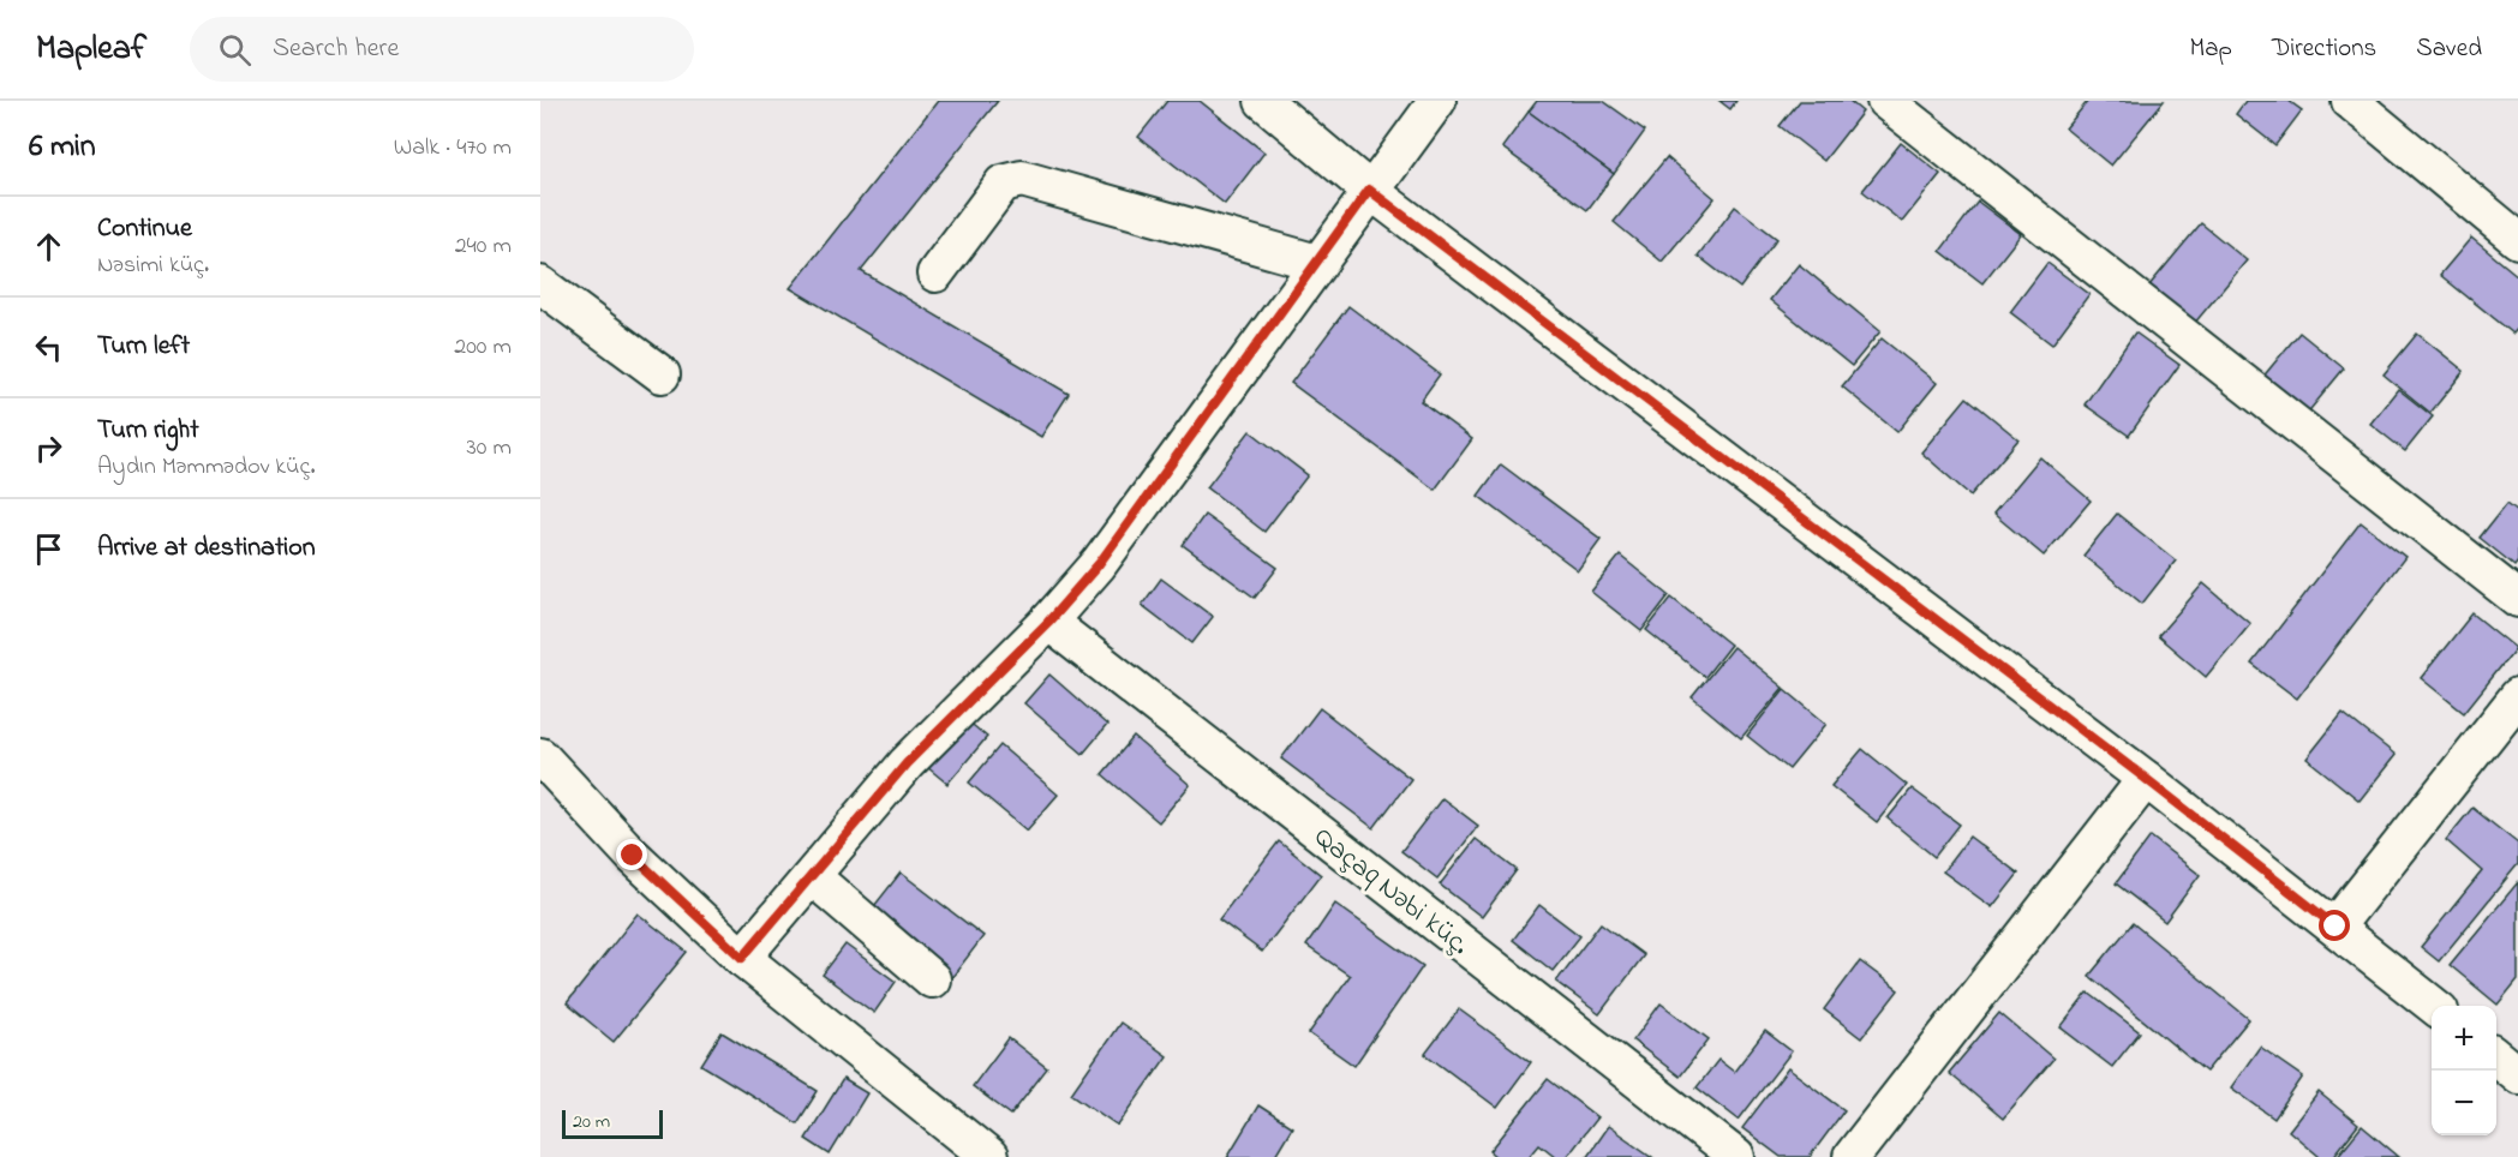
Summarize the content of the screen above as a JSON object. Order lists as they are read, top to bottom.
{
  "streets": {
    "street": ["Qaçaq Nəbi küç."]
  },
  "scale_bar": "20 m",
  "page": {
    "header": "Mapleaf",
    "search": "Search here",
    "nav": ["Map", "Directions", "Saved"],
    "heading": ["6 min", "Walk · 470 m"],
    "list": [
      ["Continue", "Nəsimi küç.", "240 m"],
      ["Turn left", "200 m"],
      ["Turn right", "Aydın Məmmədov küç.", "30 m"],
      "Arrive at destination"
    ],
    "map_buttons": ["+", "−"],
    "scale": "20 m"
  }
}
